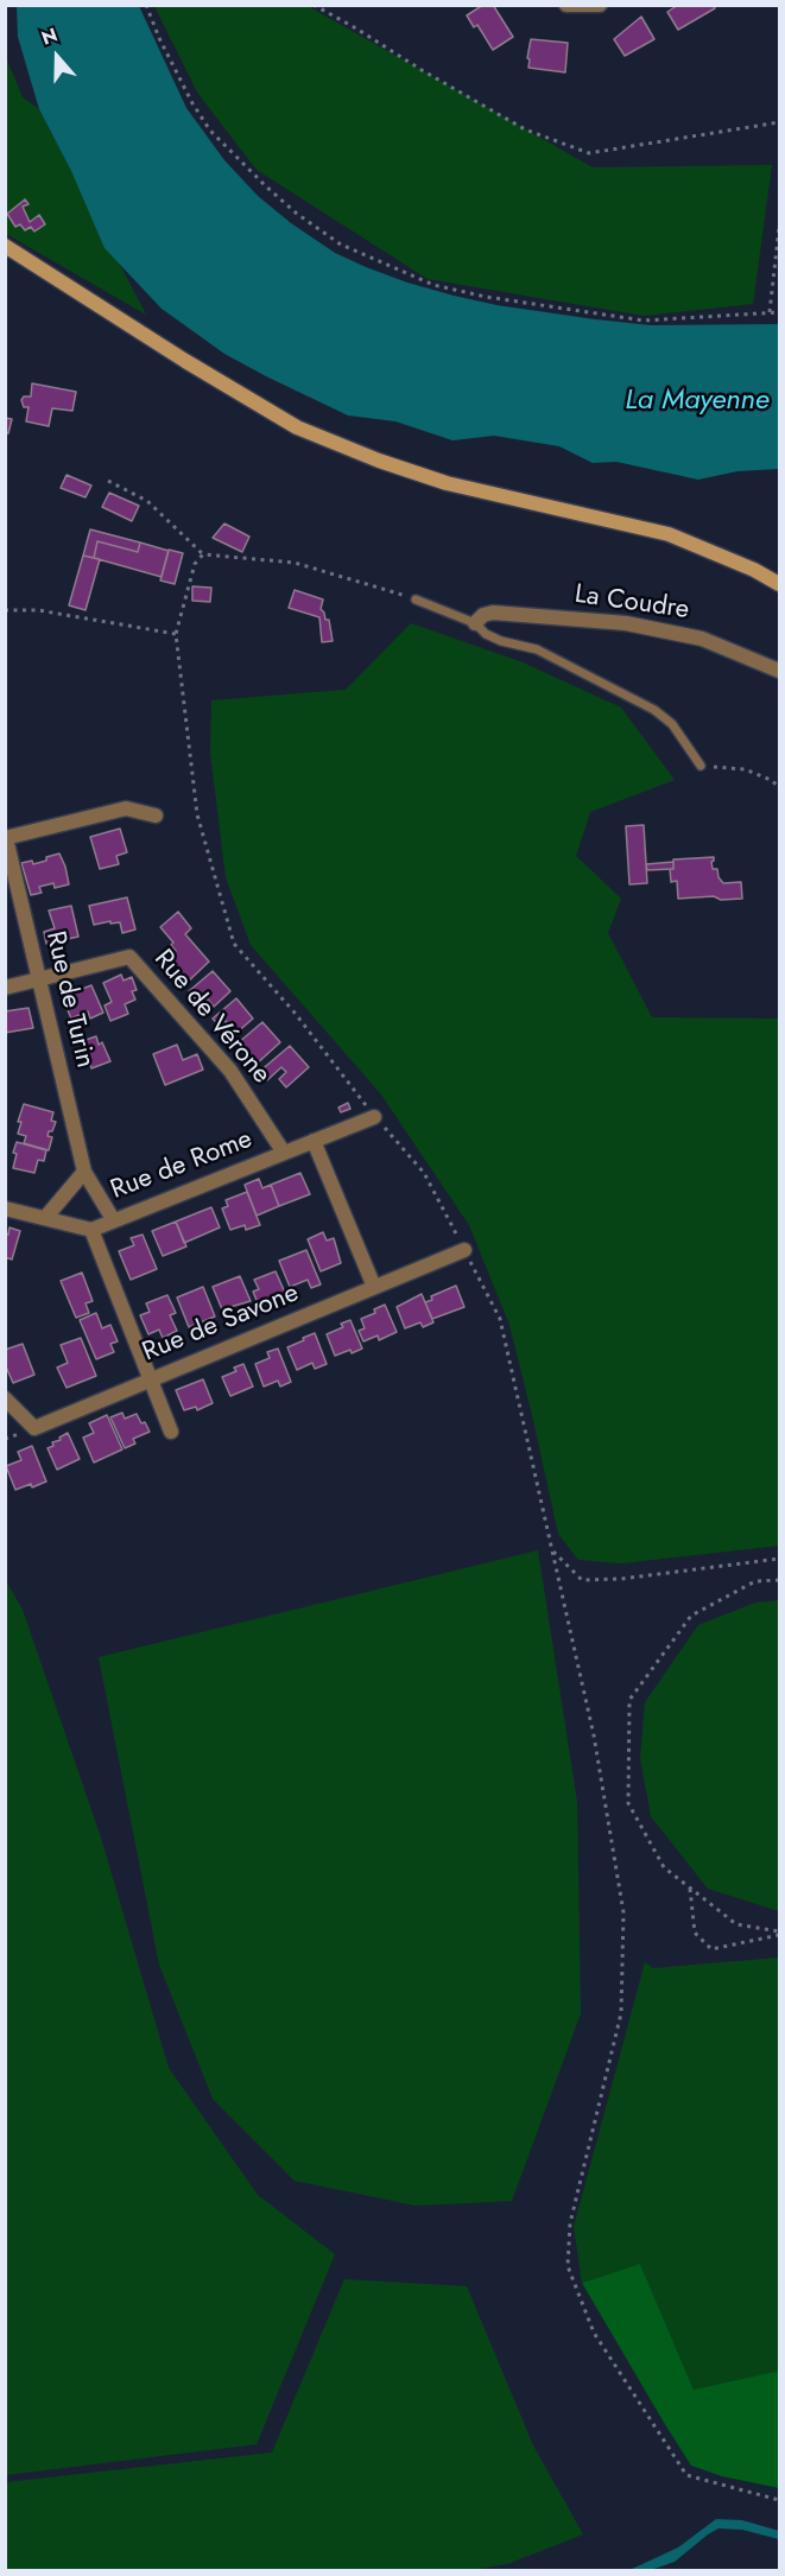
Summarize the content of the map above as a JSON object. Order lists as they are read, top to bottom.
{
  "streets": {
    "street": [
      "La Coudre",
      "Rue de Turin",
      "Rue de Vérone",
      "Rue de Rome",
      "Rue de Savone"
    ]
  },
  "crossings": [
    ["Rue de Turin", "Rue de Vérone"],
    ["Rue de Turin", "Rue de Rome"],
    ["Rue de Vérone", "Rue de Rome"]
  ],
  "water": ["La Mayenne"],
  "north": "top"
}
